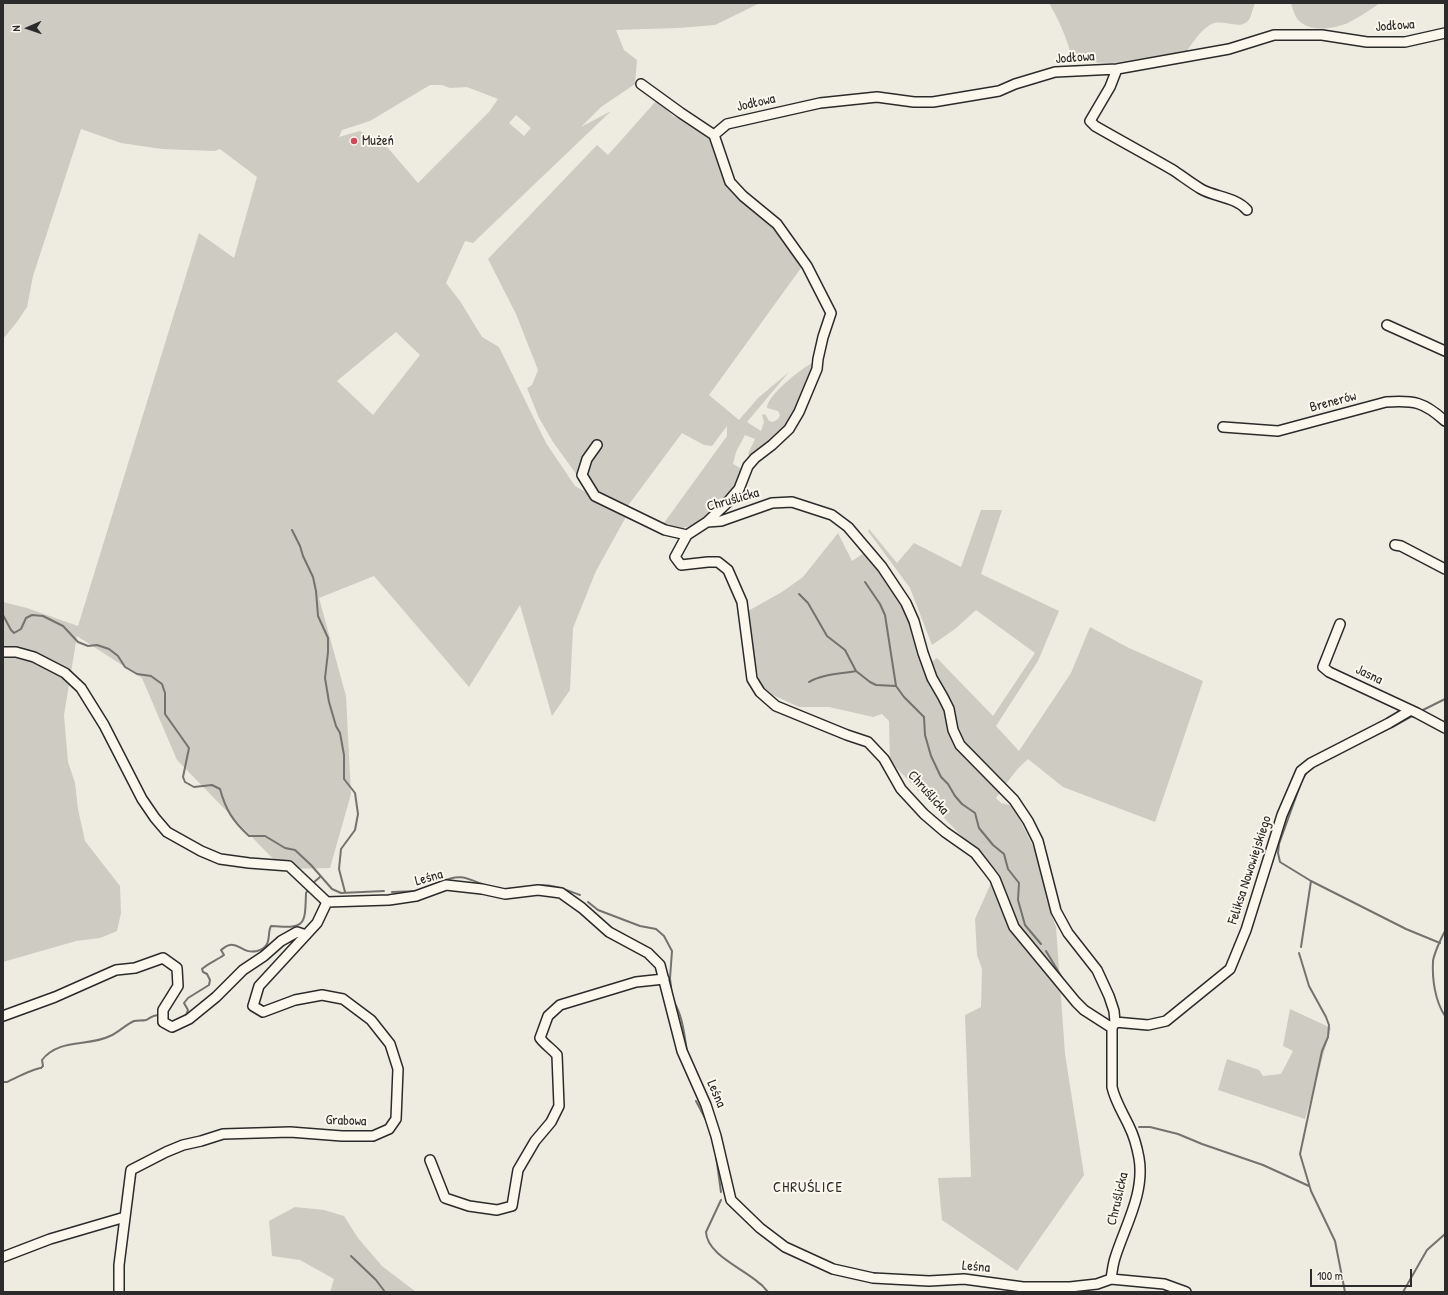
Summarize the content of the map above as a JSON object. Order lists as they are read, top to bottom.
{
  "streets": {
    "street": [
      "Jodłowa",
      "Brenerów",
      "Chruślicka",
      "Jasna",
      "Feliksa Nowowiejskiego",
      "Leśna",
      "Grabowa"
    ]
  },
  "crossings": [
    ["Chruślicka", "Feliksa Nowowiejskiego"],
    ["Chruślicka", "Leśna"],
    ["Jasna", "Feliksa Nowowiejskiego"],
    ["Leśna", "Grabowa"]
  ],
  "districts": ["CHRUŚLICE"],
  "places": ["Mużeń"],
  "scale_bar": "100 m",
  "north": "left"
}
